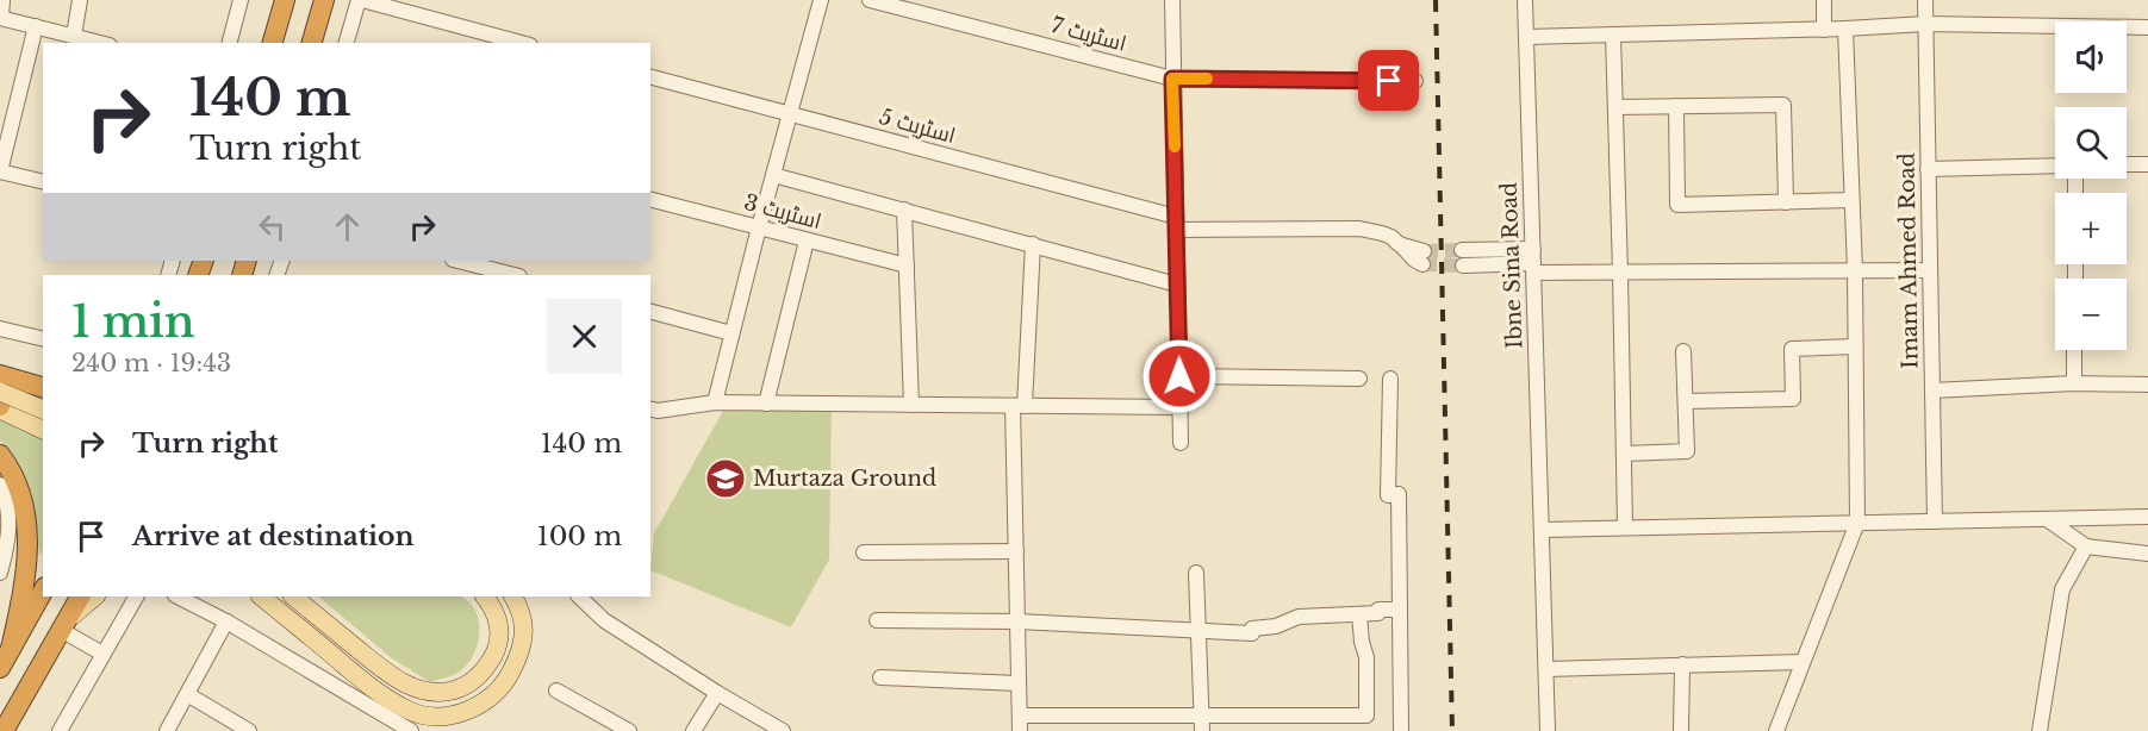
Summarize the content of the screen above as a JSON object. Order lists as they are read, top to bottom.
{
  "streets": {
    "street": [
      "اسٹریٹ 7",
      "اسٹریٹ 5",
      "اسٹریٹ 3",
      "Imam Ahmed Road",
      "Ibne Sina Road"
    ]
  },
  "places": {
    "school or university": ["Murtaza Ground"]
  },
  "page": {
    "map_buttons": ["+", "−"],
    "turn": ["140 m", "Turn right"],
    "heading": ["1 min", "240 m · 19:43"],
    "list": [
      {
        "name": "Turn right",
        "value": "140 m"
      },
      {
        "name": "Arrive at destination",
        "value": "100 m"
      }
    ]
  }
}
